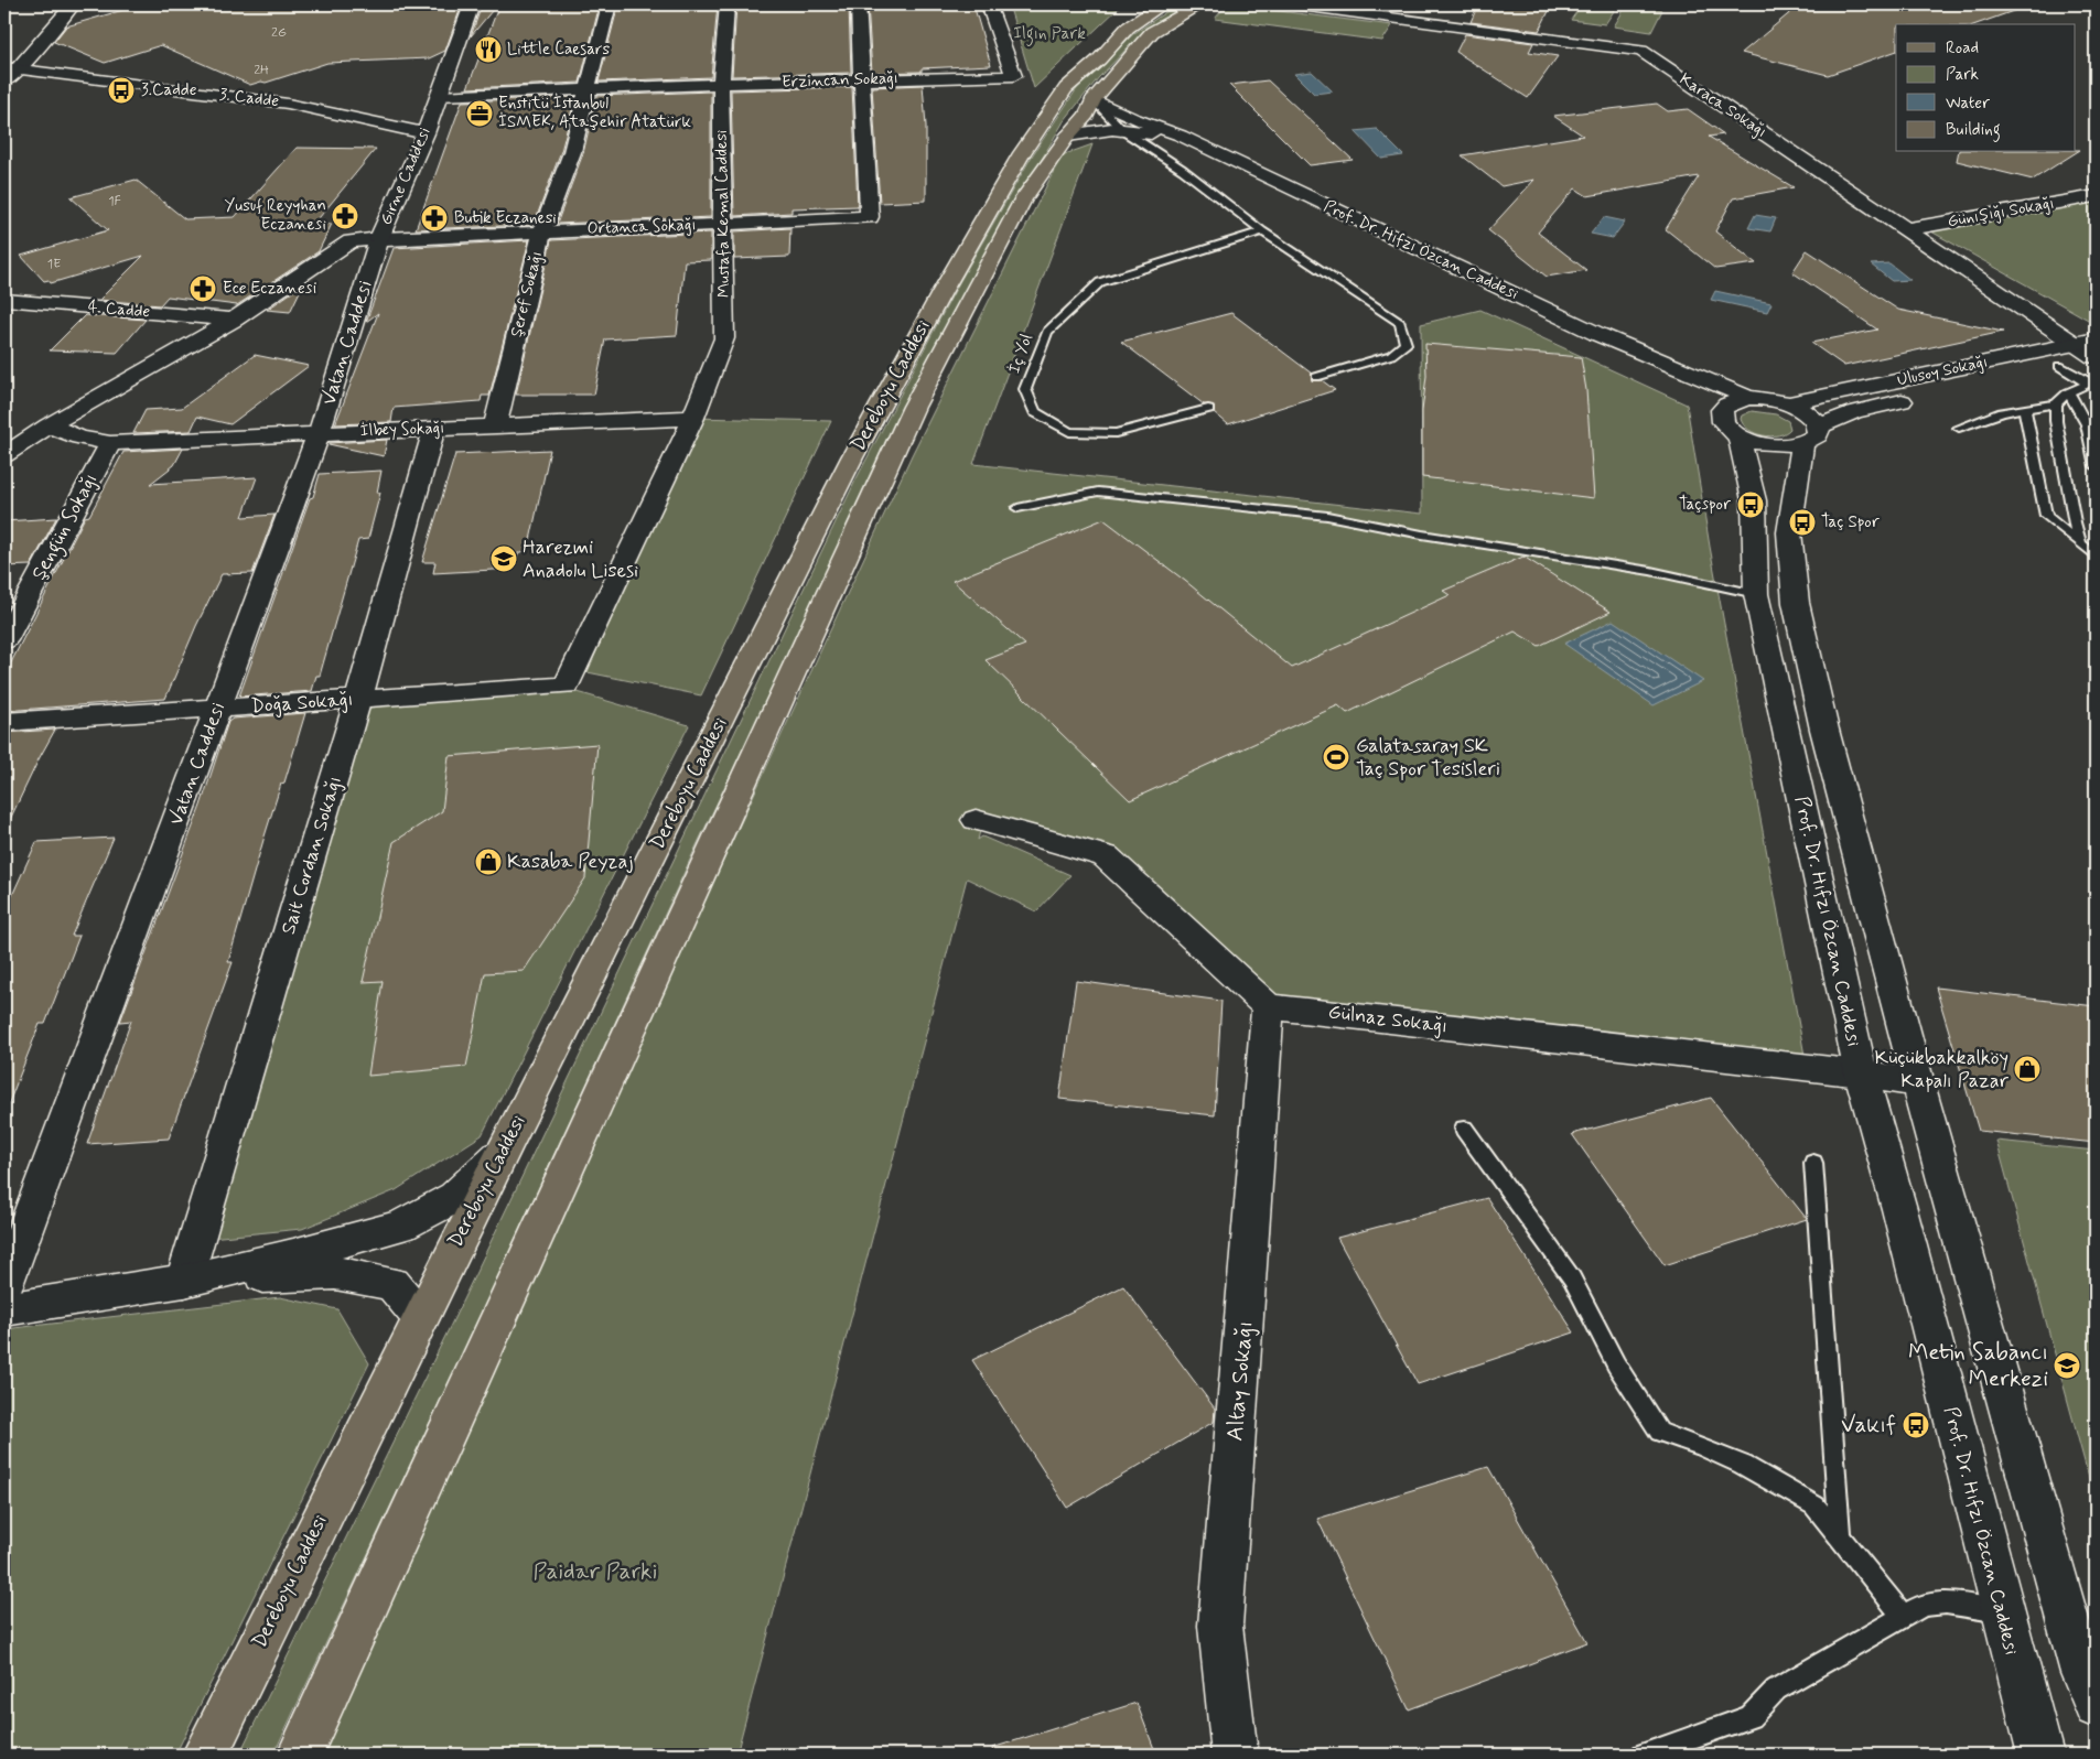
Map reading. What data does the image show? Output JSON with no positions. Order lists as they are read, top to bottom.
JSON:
{
  "streets": {
    "main road": ["Dereboyu Caddesi"],
    "street": [
      "Erzincan Sokağı",
      "3. Cadde",
      "Karaca Sokağı",
      "Girne Caddesi",
      "Günışığı Sokağı",
      "Mustafa Kemal Caddesi",
      "Ortanca Sokağı",
      "Prof. Dr. Hıfzı Özcan Caddesi",
      "Şeref Sokağı",
      "4. Cadde",
      "Vatan Caddesi",
      "Ulusoy Sokağı",
      "İlbey Sokağı",
      "Şengün Sokağı",
      "Doğa Sokağı",
      "Sait Cordan Sokağı",
      "Gülnaz Sokağı",
      "Altay Sokağı"
    ],
    "lane": ["İç Yol"]
  },
  "crossings": [
    ["Erzincan Sokağı", "Girne Caddesi"],
    ["Erzincan Sokağı", "Mustafa Kemal Caddesi"],
    ["Erzincan Sokağı", "Ortanca Sokağı"],
    ["Erzincan Sokağı", "Şeref Sokağı"],
    ["3. Cadde", "Girne Caddesi"],
    ["Karaca Sokağı", "Günışığı Sokağı"],
    ["Karaca Sokağı", "Ulusoy Sokağı"],
    ["Girne Caddesi", "Ortanca Sokağı"],
    ["Girne Caddesi", "4. Cadde"],
    ["Girne Caddesi", "Vatan Caddesi"],
    ["Girne Caddesi", "İlbey Sokağı"],
    ["Mustafa Kemal Caddesi", "Ortanca Sokağı"],
    ["Mustafa Kemal Caddesi", "İlbey Sokağı"],
    ["Mustafa Kemal Caddesi", "Doğa Sokağı"],
    ["Ortanca Sokağı", "Şeref Sokağı"],
    ["Ortanca Sokağı", "Vatan Caddesi"],
    ["Prof. Dr. Hıfzı Özcan Caddesi", "Ulusoy Sokağı"],
    ["Prof. Dr. Hıfzı Özcan Caddesi", "Dereboyu Caddesi"],
    ["Prof. Dr. Hıfzı Özcan Caddesi", "Gülnaz Sokağı"],
    ["Şeref Sokağı", "İlbey Sokağı"],
    ["Vatan Caddesi", "İlbey Sokağı"],
    ["Vatan Caddesi", "Doğa Sokağı"],
    ["İlbey Sokağı", "Şengün Sokağı"],
    ["İlbey Sokağı", "Sait Cordan Sokağı"],
    ["Doğa Sokağı", "Sait Cordan Sokağı"],
    ["Gülnaz Sokağı", "Altay Sokağı"]
  ],
  "parks": ["Ilgın Park", "Paidar Parki"],
  "places": {
    "restaurant": ["Little Caesars"],
    "bus stop": [
      "3.Cadde",
      "Taçspor",
      "Taç Spor",
      "Vakıf"
    ],
    "office": ["Enstitü İstanbul İSMEK, Ataşehir Atatürk"],
    "pharmacy": ["Yusuf Reyyhan Eczanesi", "Butik Eczanesi", "Ece Eczanesi"],
    "school or university": ["Harezmi Anadolu Lisesi", "Metin Sabancı Merkezi"],
    "sports": ["Galatasaray SK Taç Spor Tesisleri"],
    "shop": ["Kasaba Peyzaj", "Küçükbakkalköy Kapalı Pazar"]
  },
  "house_numbers": [
    "2G",
    "2H",
    "1F",
    "1E"
  ],
  "legend": [
    "Road",
    "Park",
    "Water",
    "Building"
  ]
}
